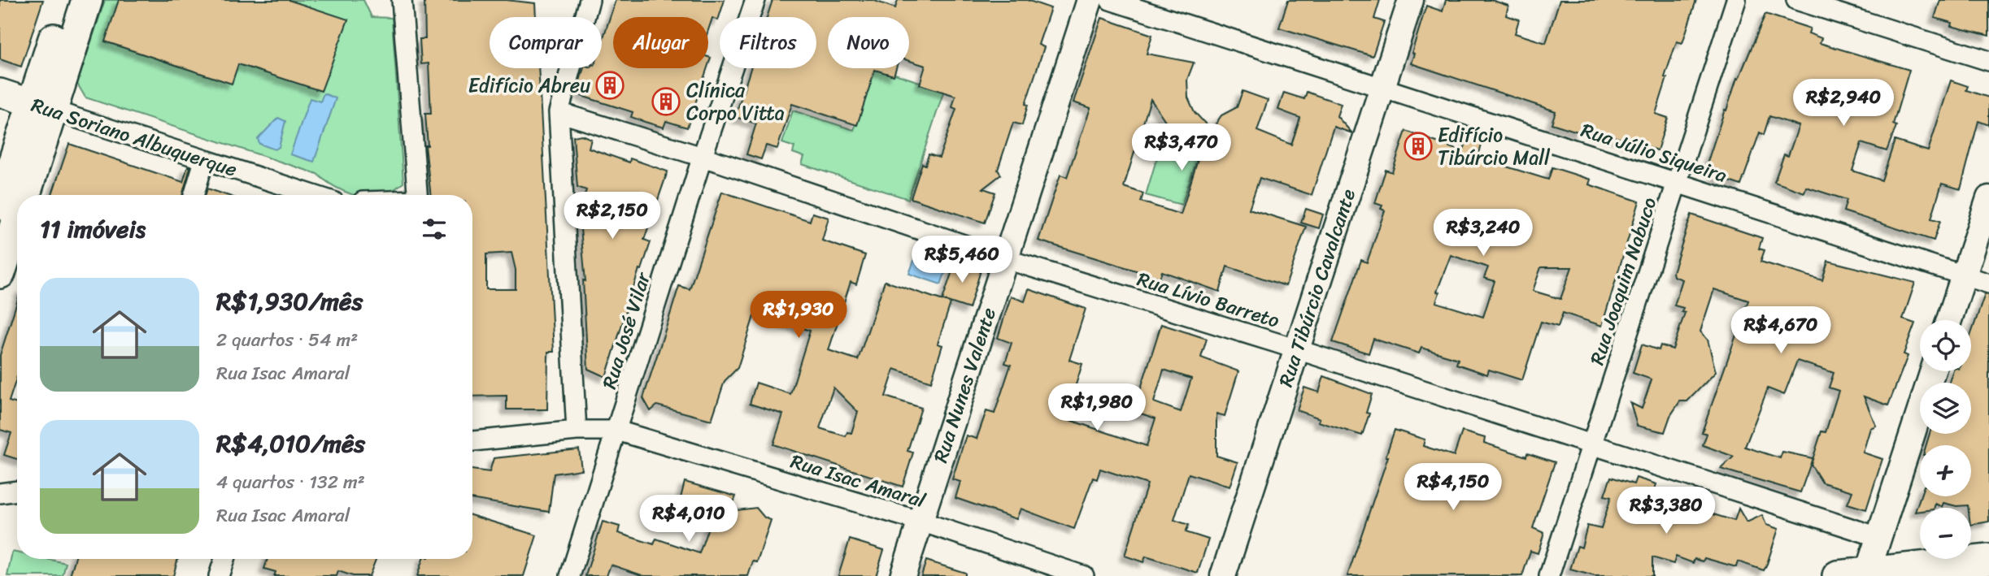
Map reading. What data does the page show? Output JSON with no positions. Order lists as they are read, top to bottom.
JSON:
{
  "streets": {
    "main road": ["Rua Soriano Albuquerque"],
    "street": [
      "Rua Júlio Siqueira",
      "Rua Joaquim Nabuco",
      "Rua Tibúrcio Cavalcante",
      "Rua Lívio Barreto",
      "Rua José Vilar",
      "Rua Nunes Valente",
      "Rua Isac Amaral"
    ]
  },
  "crossings": [
    ["Rua Júlio Siqueira", "Rua Joaquim Nabuco"],
    ["Rua Júlio Siqueira", "Rua Tibúrcio Cavalcante"],
    ["Rua Joaquim Nabuco", "Rua Lívio Barreto"],
    ["Rua Tibúrcio Cavalcante", "Rua Lívio Barreto"],
    ["Rua Lívio Barreto", "Rua José Vilar"],
    ["Rua Lívio Barreto", "Rua Nunes Valente"],
    ["Rua José Vilar", "Rua Isac Amaral"],
    ["Rua Nunes Valente", "Rua Isac Amaral"]
  ],
  "places": {
    "building": ["Edifício Abreu", "Clínica Corpo Vitta", "Edifício Tibúrcio Mall"]
  },
  "page": {
    "chip": [
      "Comprar",
      "Alugar",
      "Filtros",
      "Novo"
    ],
    "price": [
      "R$2,940",
      "R$3,470",
      "R$2,150",
      "R$3,240",
      "R$5,460",
      "R$1,930",
      "R$4,670",
      "R$1,980",
      "R$4,150",
      "R$3,380",
      "R$4,010"
    ],
    "heading": "11 imóveis",
    "list": [
      {
        "name": "R$1,930/mês",
        "note": "2 quartos · 54 m² · Rua Isac Amaral"
      },
      {
        "name": "R$4,010/mês",
        "note": "4 quartos · 132 m² · Rua Isac Amaral"
      }
    ],
    "map_buttons": ["+", "−"]
  }
}
